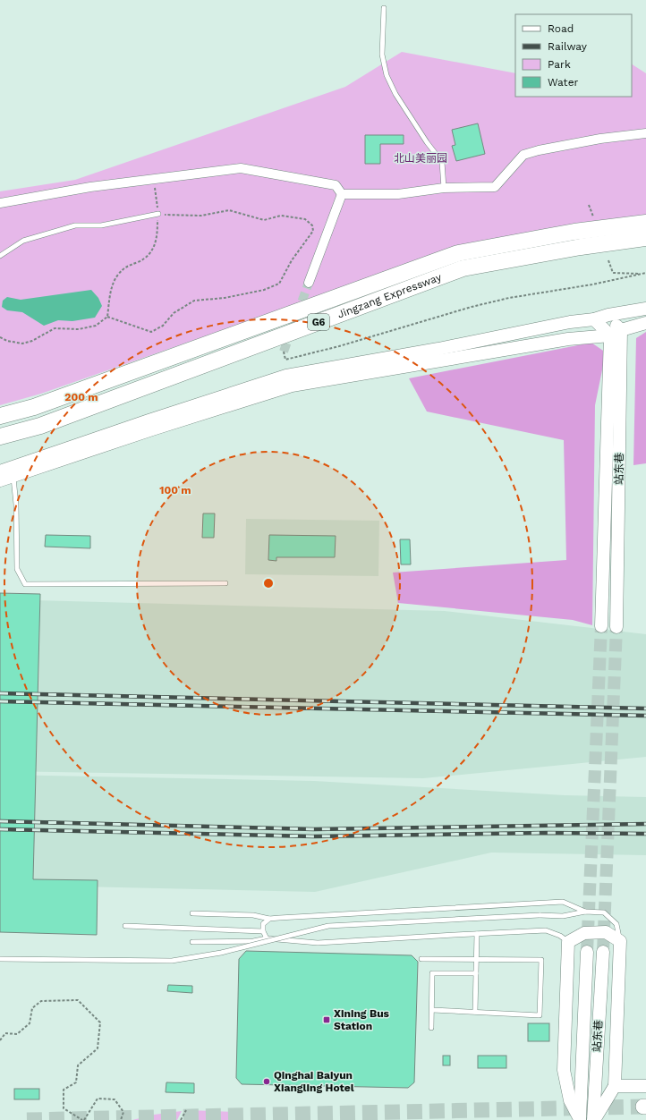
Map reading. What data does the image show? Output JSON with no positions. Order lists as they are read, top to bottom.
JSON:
{
  "streets": {
    "highway": ["Jingzang Expressway", "G6"],
    "main road": ["站东巷"]
  },
  "parks": ["北山美丽园"],
  "places": {
    "transit": ["Xining Bus Station"],
    "other": ["Qinghai Baiyun Xiangling Hotel"]
  },
  "legend": [
    "Road",
    "Railway",
    "Park",
    "Water"
  ],
  "rings": ["200 m", "100 m"]
}
